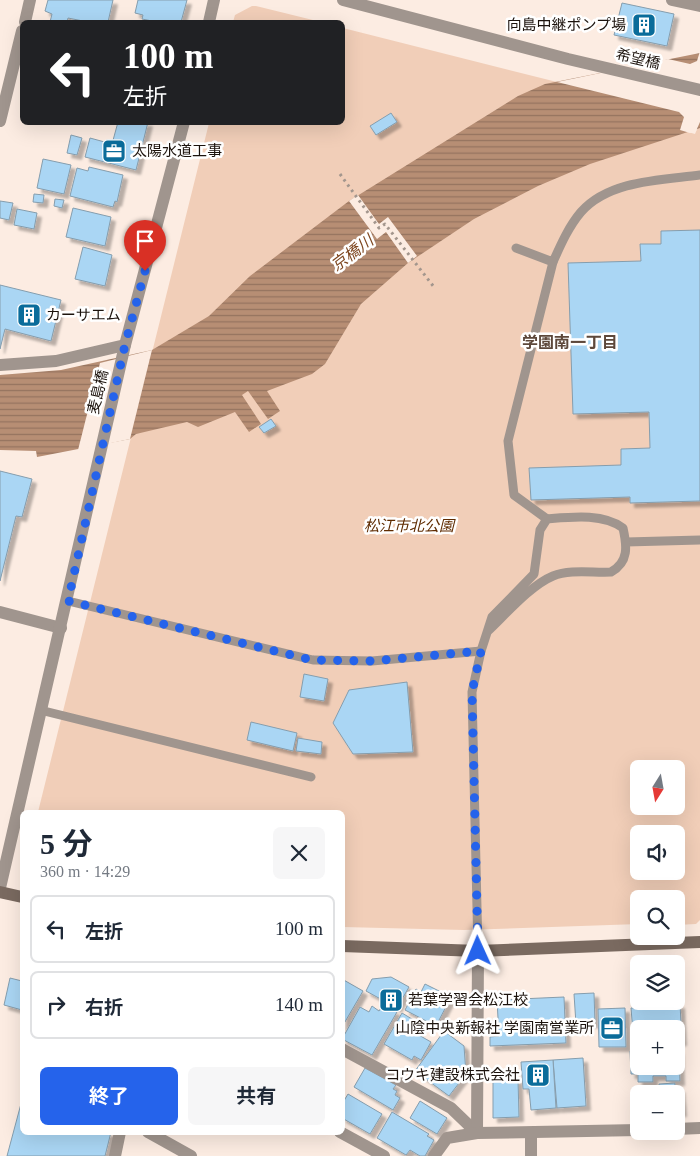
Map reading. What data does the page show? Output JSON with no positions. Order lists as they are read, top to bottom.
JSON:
{
  "streets": {
    "street": ["希望橋", "麦島橋"]
  },
  "districts": ["学園南一丁目"],
  "water": ["京橋川"],
  "parks": ["松江市北公園"],
  "places": {
    "building": [
      "向島中継ポンプ場",
      "カーサエム",
      "若葉学習会松江校",
      "コウキ建設株式会社"
    ],
    "office": ["太陽水道工事", "山陰中央新報社 学園南営業所"]
  },
  "north": "bottom",
  "page": {
    "turn": ["100 m", "左折"],
    "map_buttons": ["+", "−"],
    "heading": ["5 分", "360 m · 14:29"],
    "list": [
      {
        "name": "左折",
        "value": "100 m"
      },
      {
        "name": "右折",
        "value": "140 m"
      }
    ],
    "buttons": ["終了", "共有"]
  }
}
